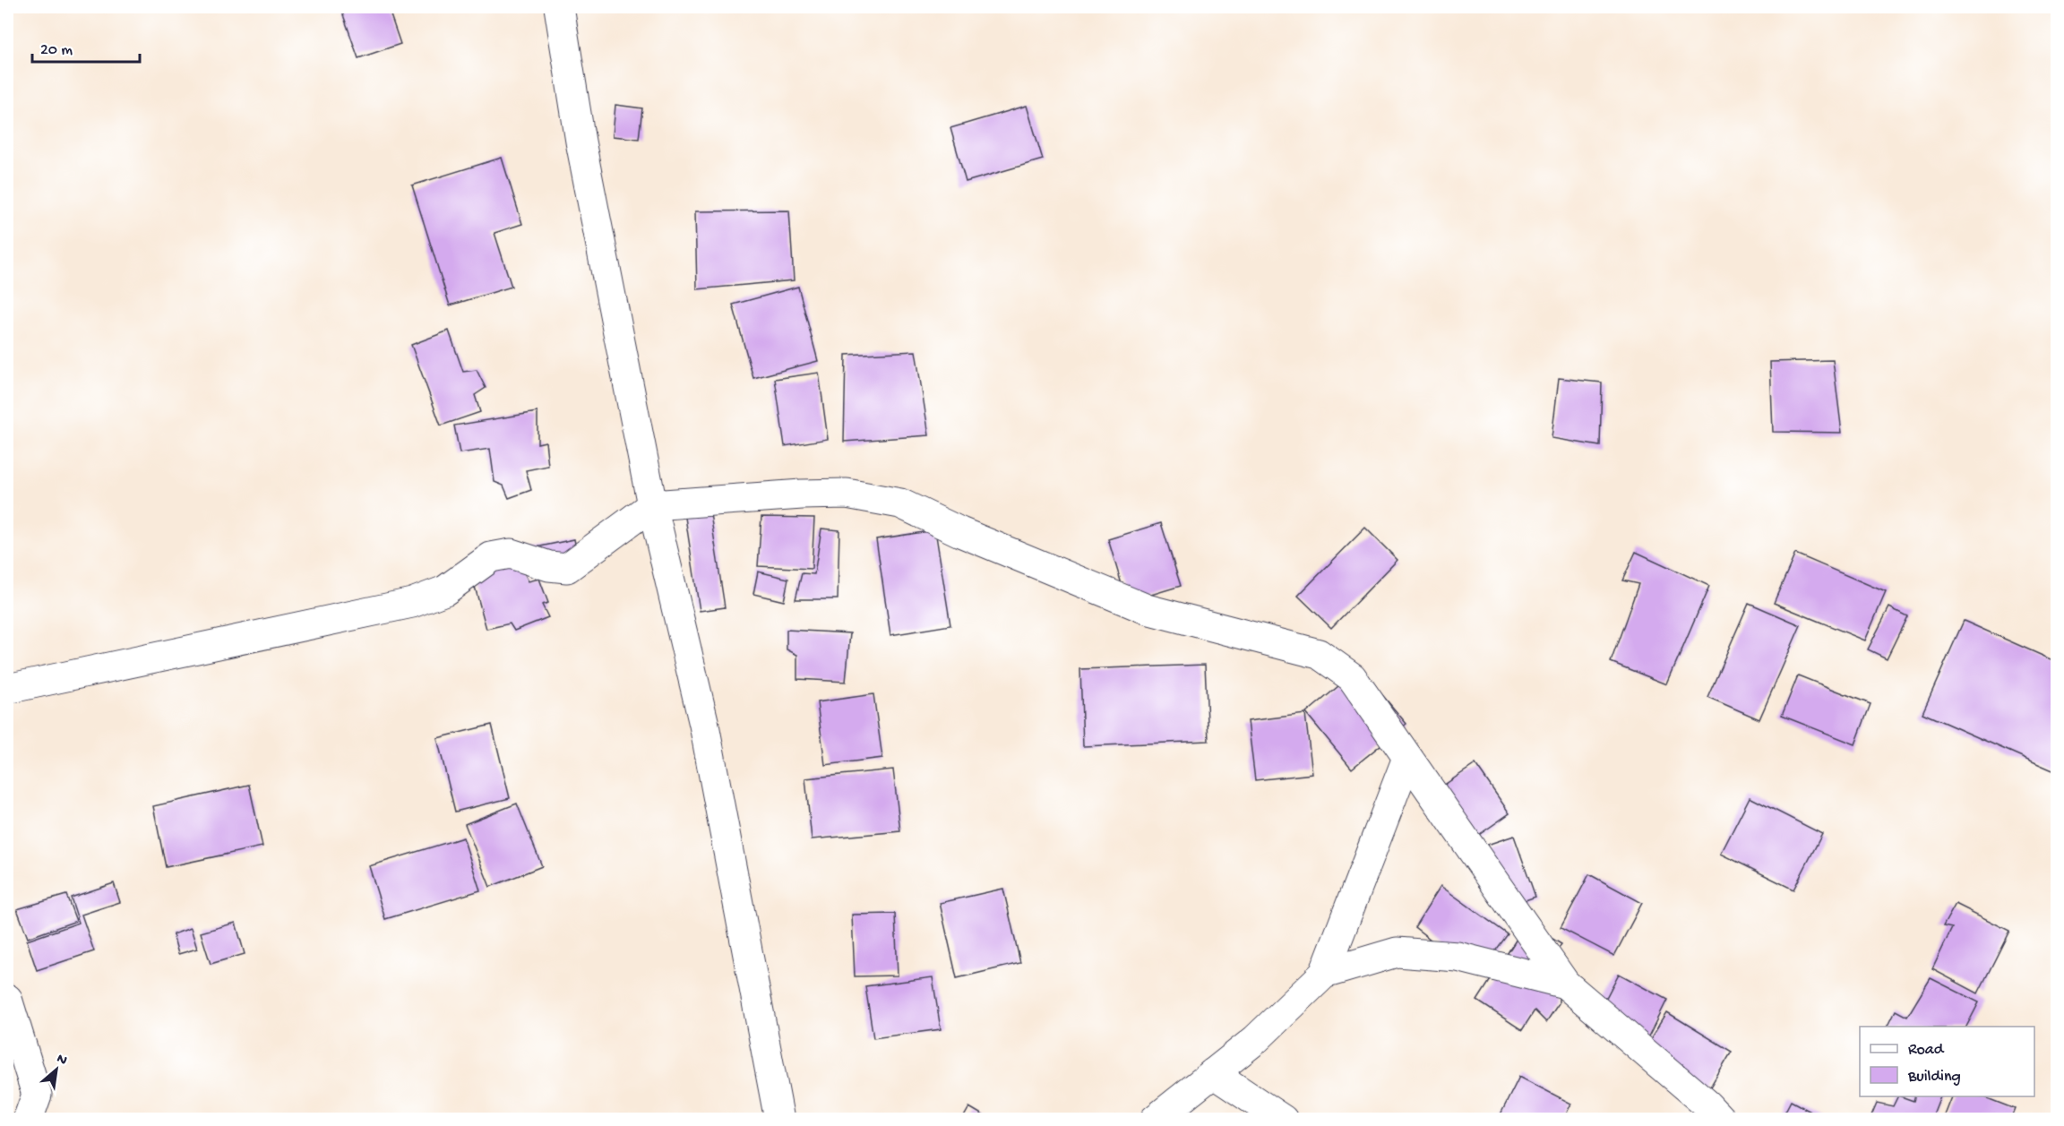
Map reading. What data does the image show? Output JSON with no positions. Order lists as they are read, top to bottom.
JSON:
{
  "legend": ["Road", "Building"],
  "scale_bar": "20 m",
  "north": "top right"
}
